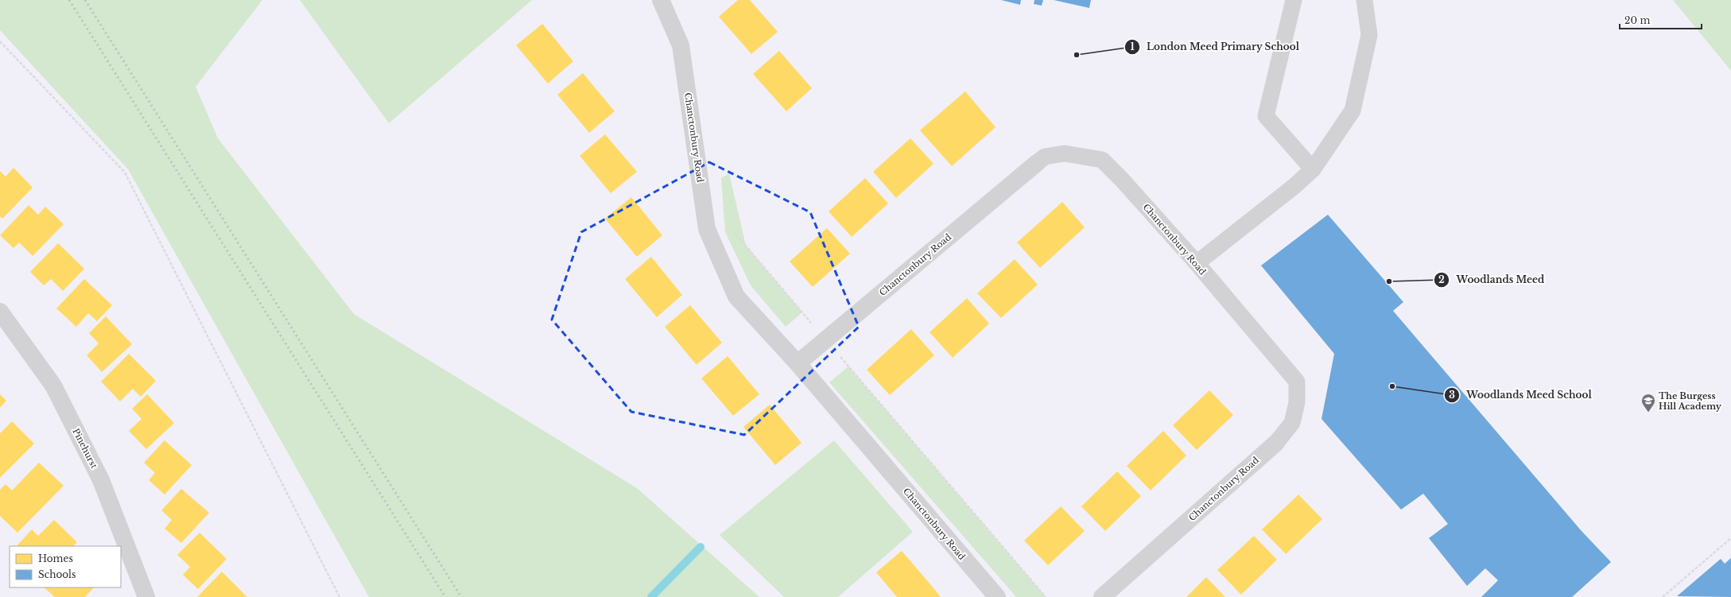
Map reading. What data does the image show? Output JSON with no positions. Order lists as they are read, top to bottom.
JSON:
{
  "streets": {
    "street": ["Chanctonbury Road", "Pinehurst"]
  },
  "places": {
    "other": ["London Meed Primary School", "Woodlands Meed", "Woodlands Meed School"],
    "school or university": ["The Burgess Hill Academy"]
  },
  "legend": ["Homes", "Schools"],
  "scale_bar": "20 m"
}
